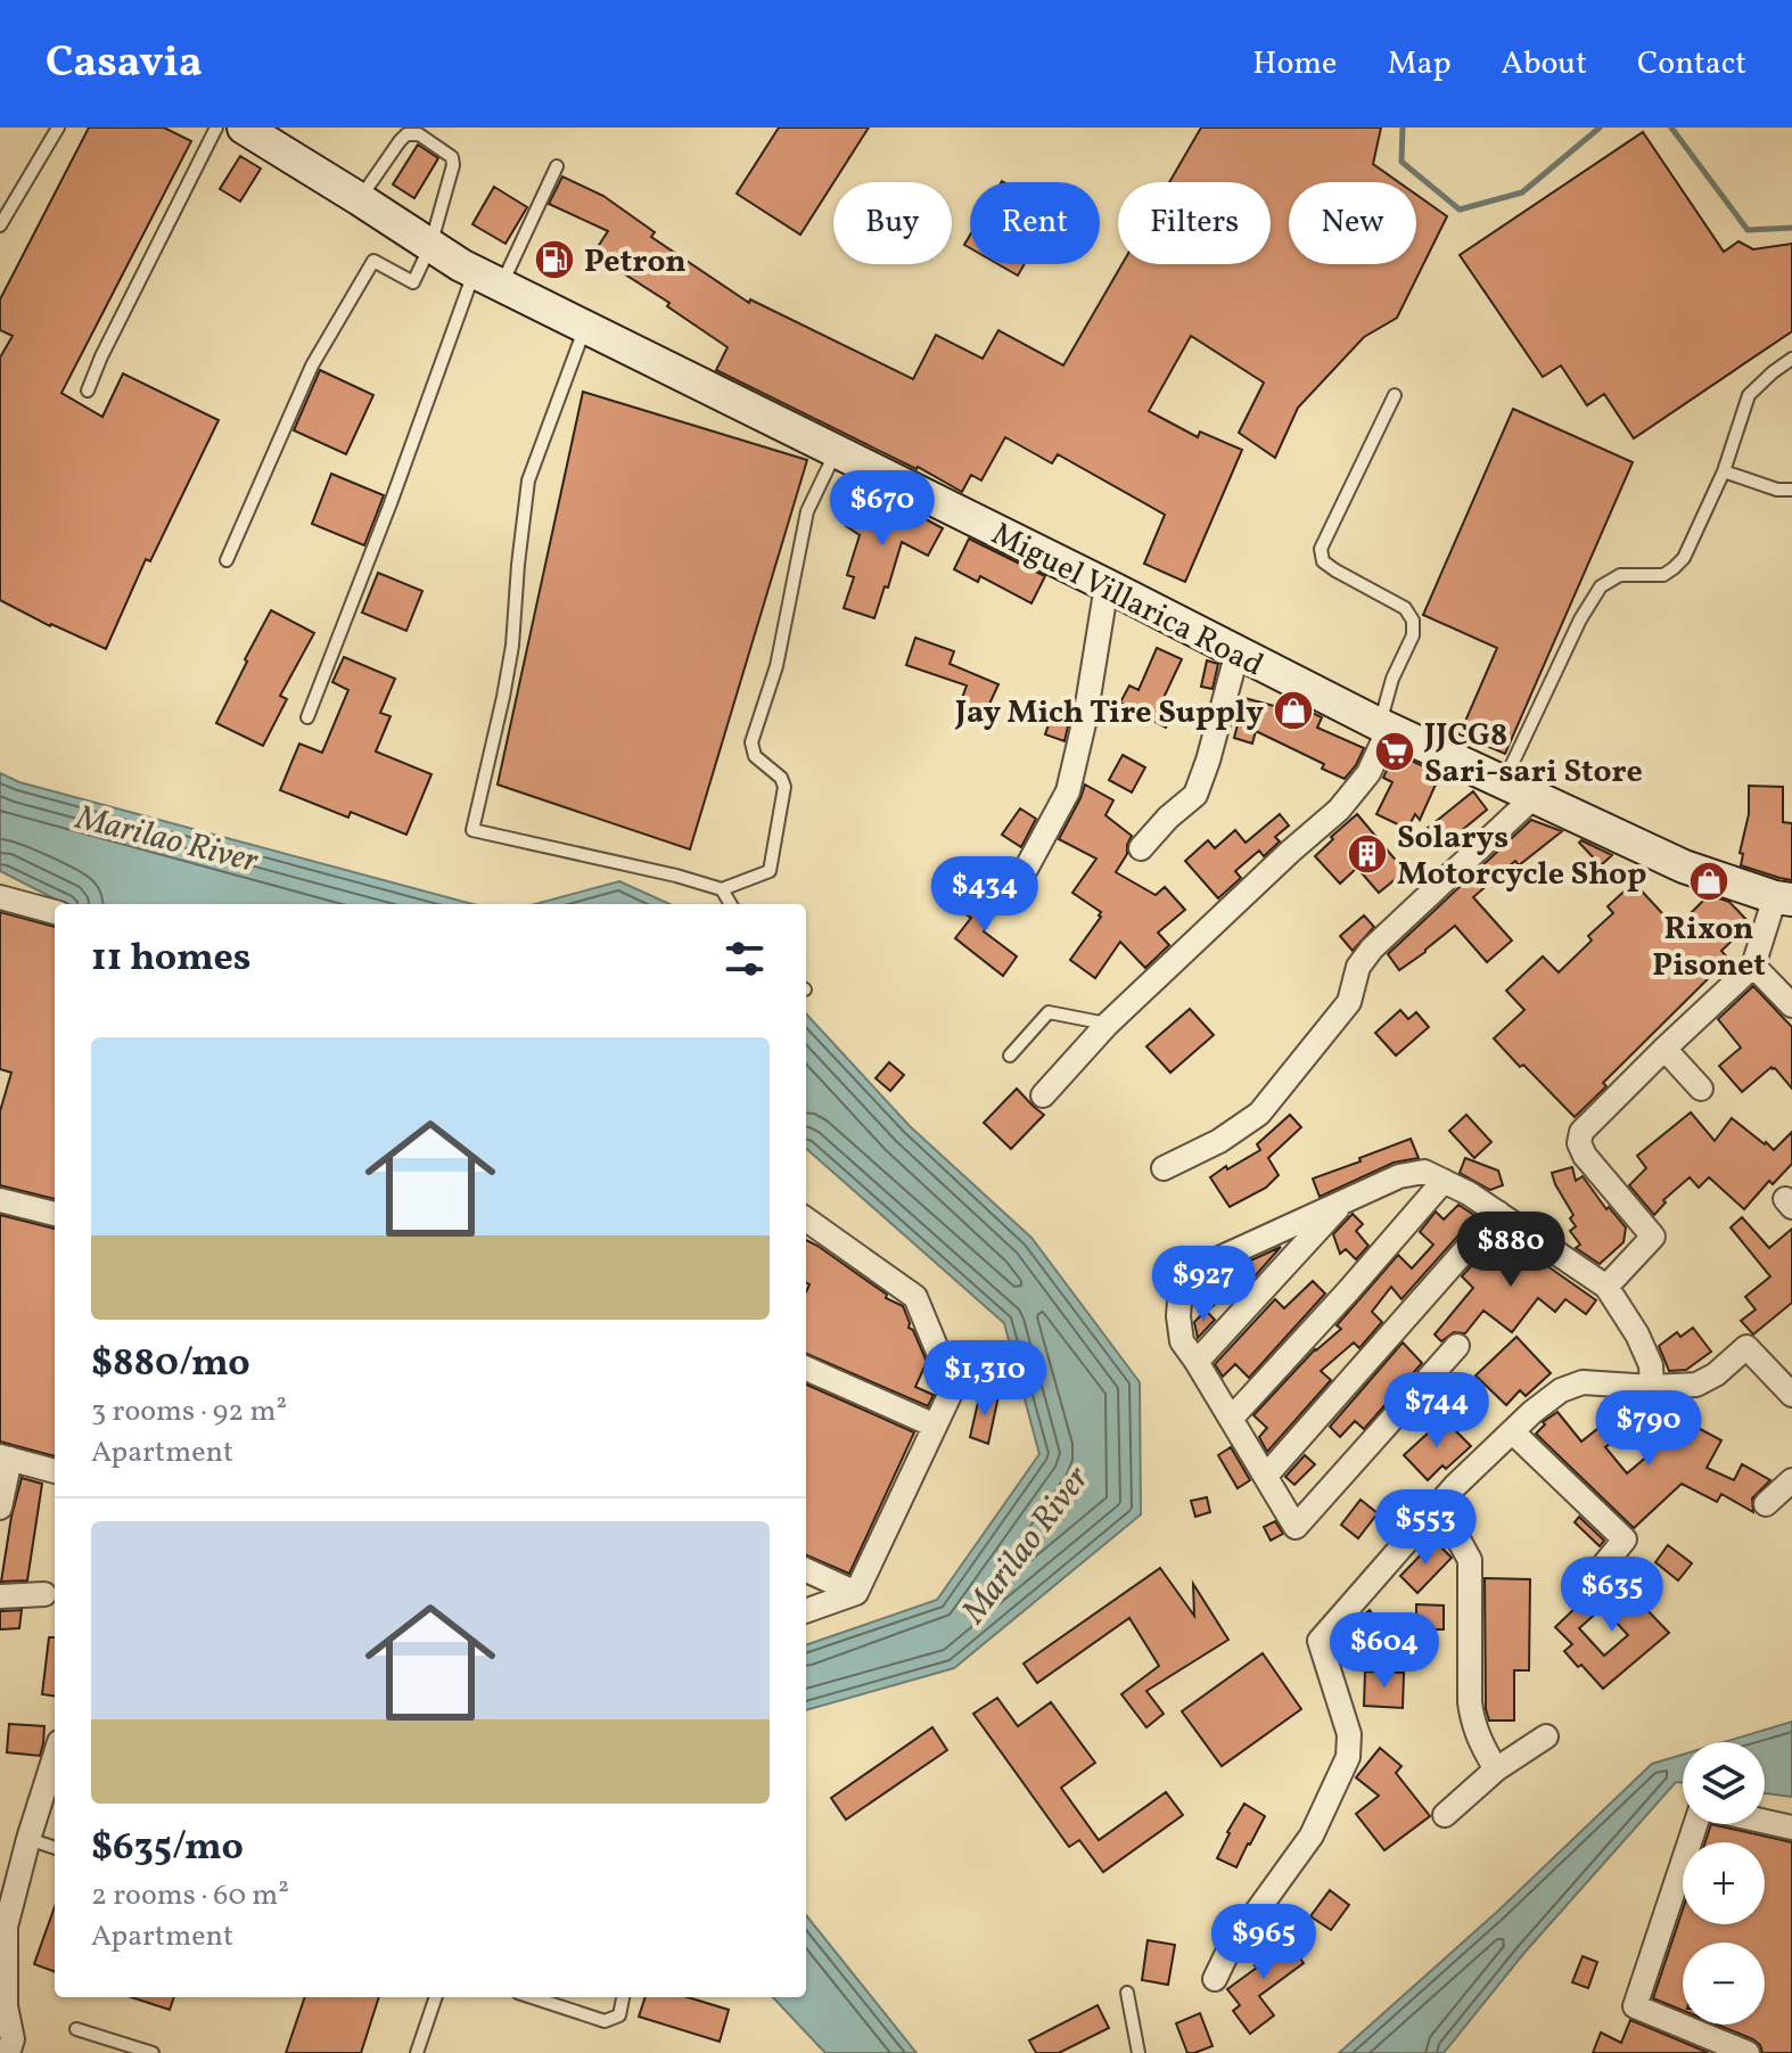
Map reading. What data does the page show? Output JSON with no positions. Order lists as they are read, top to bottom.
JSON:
{
  "streets": {
    "main road": ["Miguel Villarica Road"]
  },
  "water": ["Marilao River"],
  "places": {
    "fuel station": ["Petron"],
    "shop": ["Jay Mich Tire Supply", "Rixon Pisonet"],
    "supermarket": ["JJCG8 Sari-sari Store"],
    "building": ["Solarys Motorcycle Shop"]
  },
  "page": {
    "header": "Casavia",
    "nav": [
      "Home",
      "Map",
      "About",
      "Contact"
    ],
    "chip": [
      "Buy",
      "Rent",
      "Filters",
      "New"
    ],
    "price": [
      "$670",
      "$434",
      "$880",
      "$927",
      "$1,310",
      "$744",
      "$790",
      "$553",
      "$635",
      "$604",
      "$965"
    ],
    "heading": "11 homes",
    "list": [
      {
        "name": "$880/mo",
        "note": "3 rooms · 92 m² · Apartment"
      },
      {
        "name": "$635/mo",
        "note": "2 rooms · 60 m² · Apartment"
      }
    ],
    "map_buttons": ["+", "−"]
  }
}
